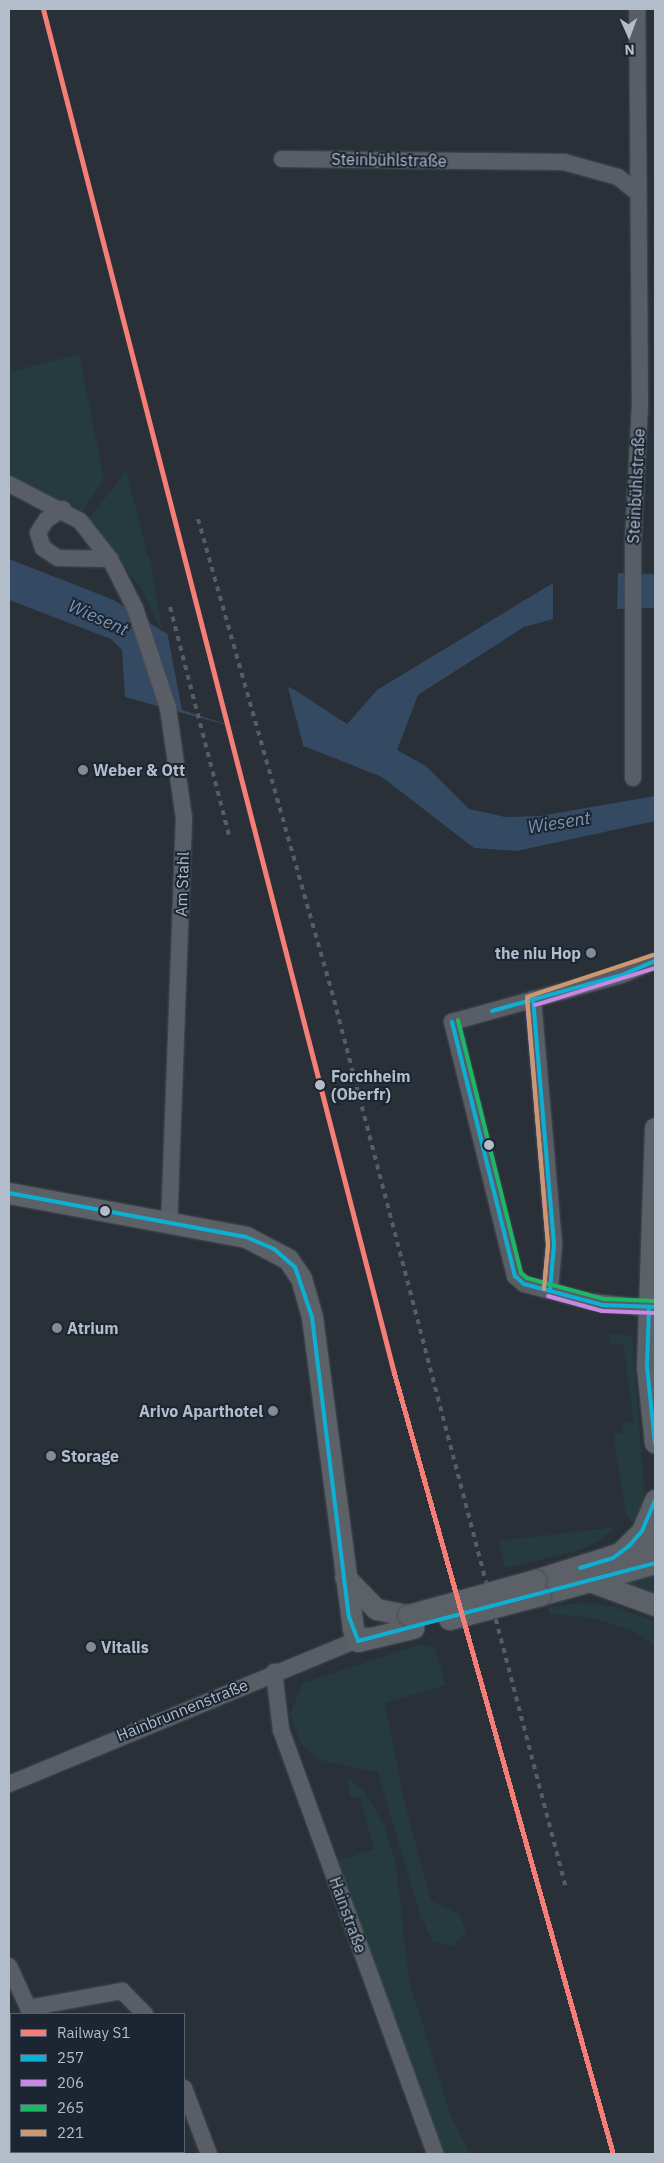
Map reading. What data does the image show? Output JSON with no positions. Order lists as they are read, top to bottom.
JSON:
{
  "streets": {
    "street": [
      "Steinbühlstraße",
      "Am Stahl",
      "Hainbrunnenstraße",
      "Hainstraße"
    ]
  },
  "crossings": [
    ["Hainbrunnenstraße", "Hainstraße"]
  ],
  "water": ["Wiesent"],
  "places": [
    "Weber & Ott",
    "the niu Hop",
    "Forchheim (Oberfr)",
    "Atrium",
    "Arivo Aparthotel",
    "Storage",
    "Vitalis"
  ],
  "lines": [
    "rail line S1",
    "transit line 221",
    "transit line 257",
    "transit line 206",
    "transit line 265"
  ],
  "legend": [
    "Railway S1",
    "257",
    "206",
    "265",
    "221"
  ],
  "north": "bottom"
}
